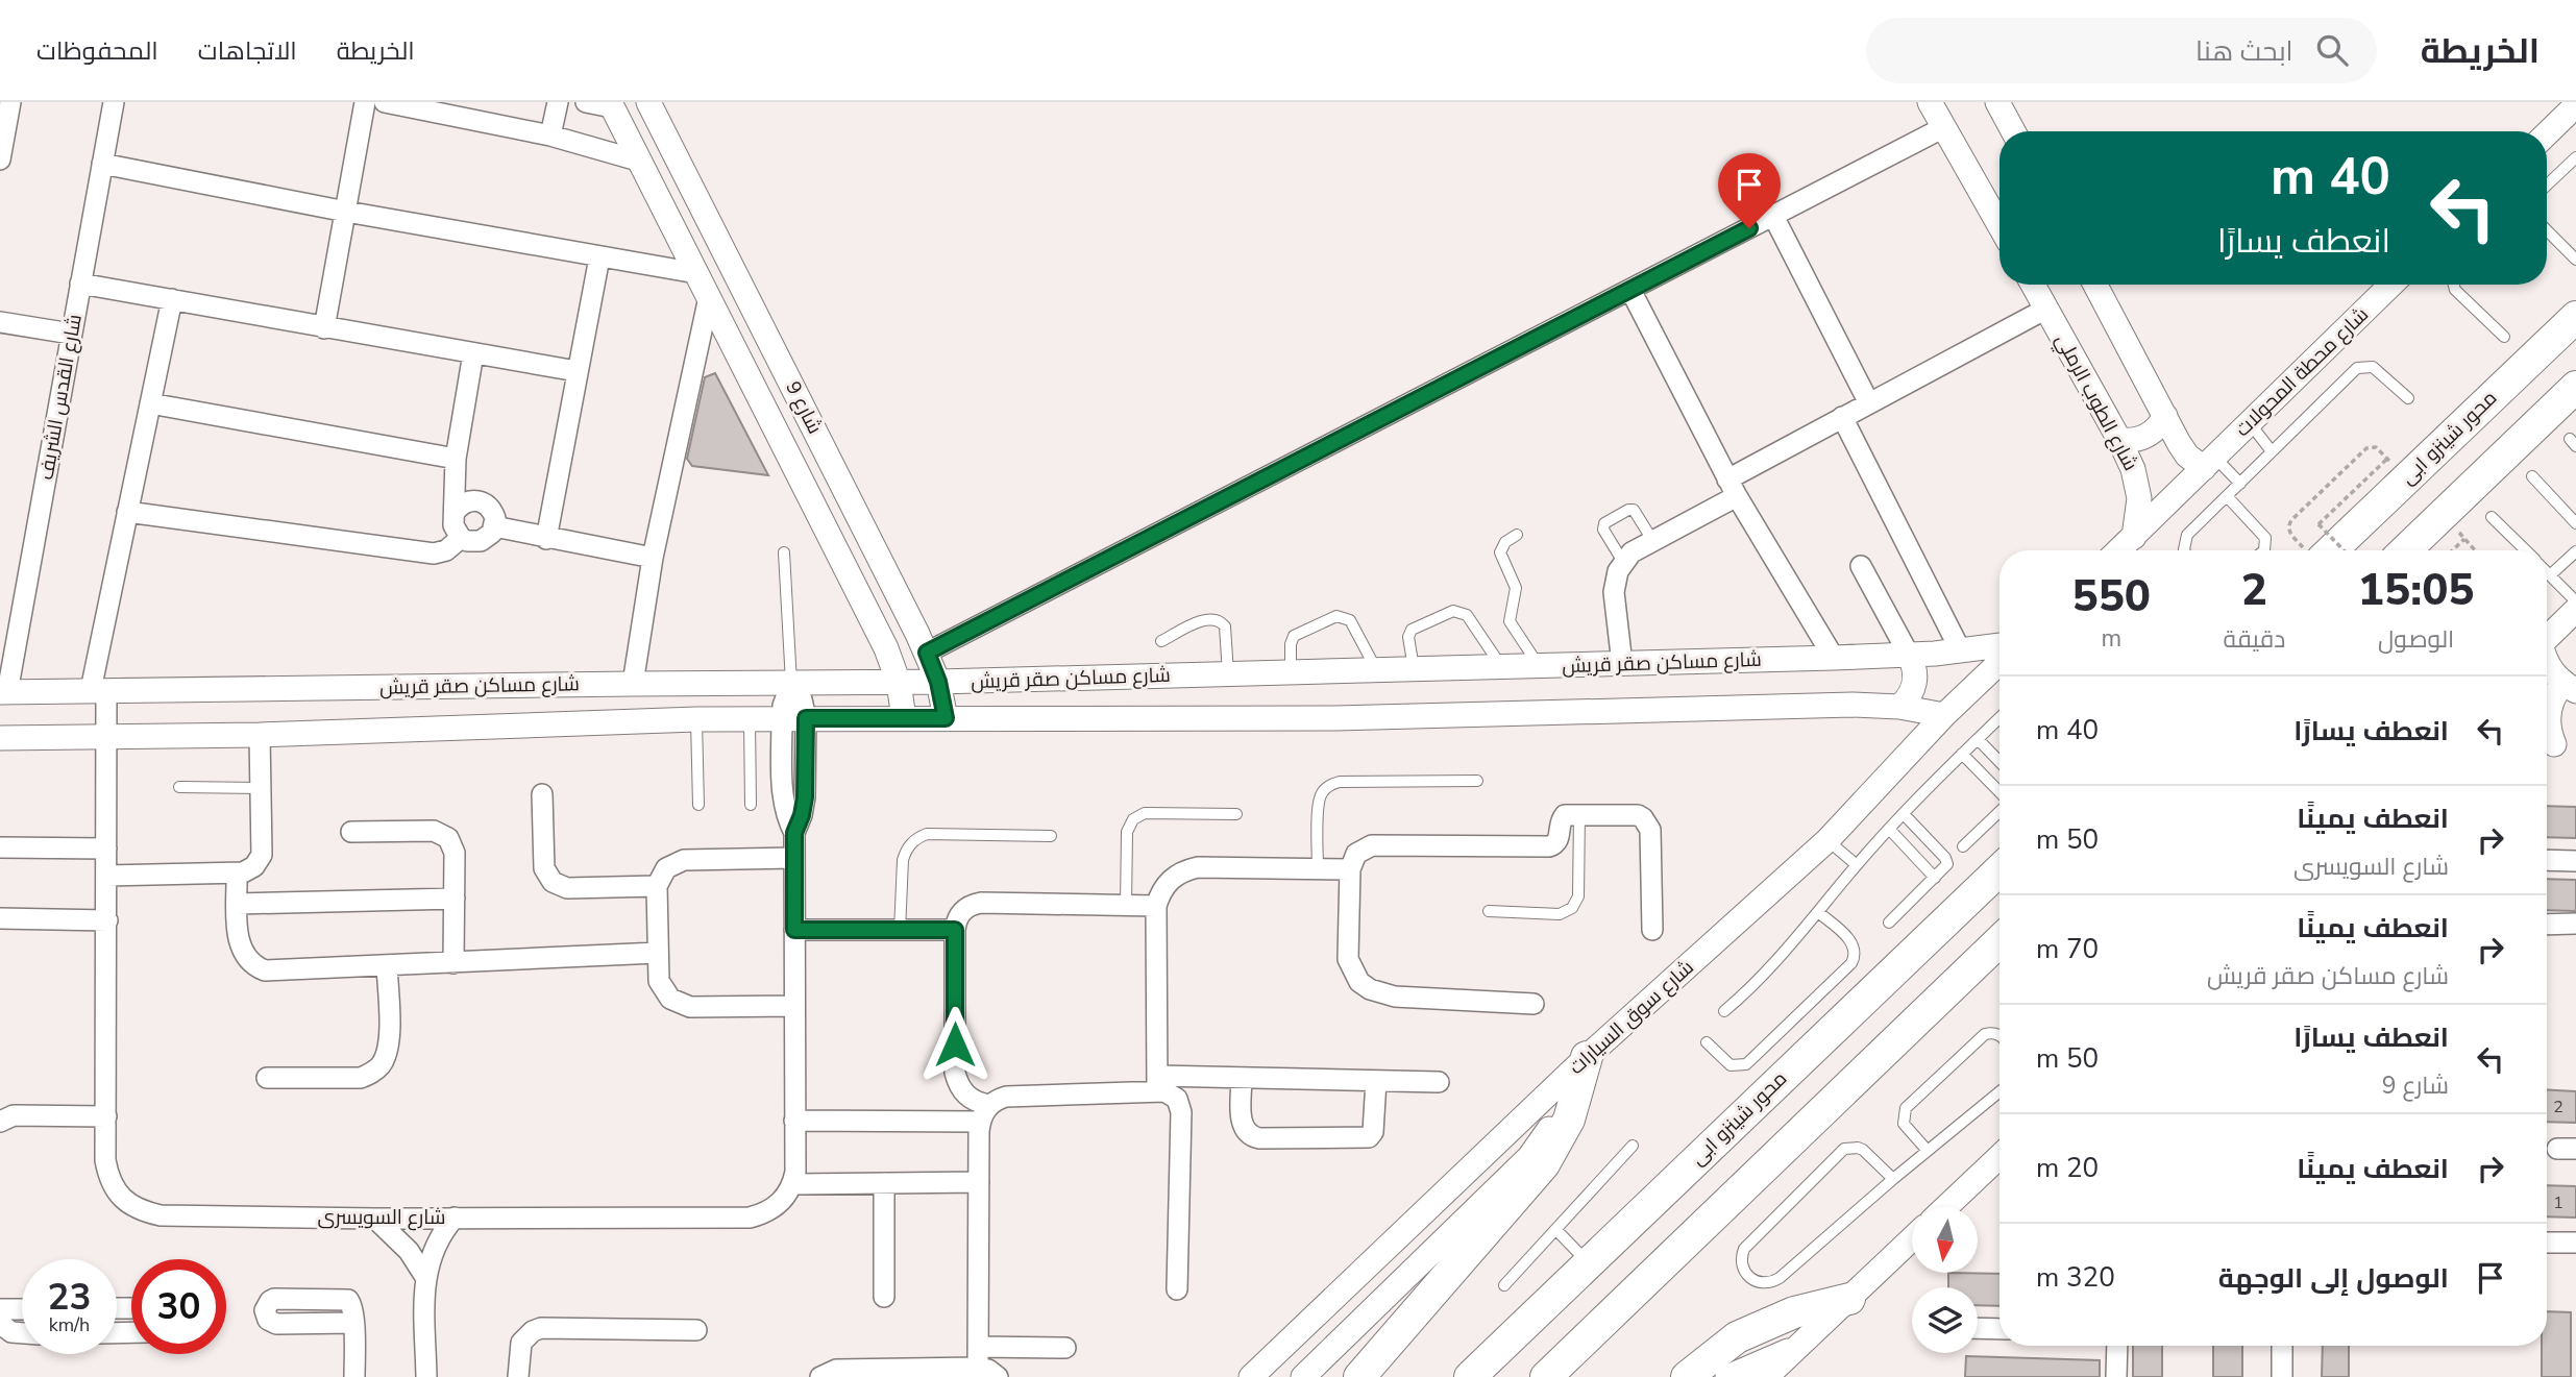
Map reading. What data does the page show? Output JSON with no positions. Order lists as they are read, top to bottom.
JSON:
{
  "streets": {
    "main road": ["محور شينزو ابى"],
    "street": [
      "شارع محطة المحولات",
      "شارع القدس الشريف",
      "شارع الطوب الرملي",
      "شارع 9",
      "شارع مساكن صقر قريش",
      "شارع سوق السيارات",
      "شارع السويسرى"
    ]
  },
  "crossings": [
    ["شارع القدس الشريف", "شارع مساكن صقر قريش"],
    ["شارع 9", "شارع مساكن صقر قريش"],
    ["شارع مساكن صقر قريش", "شارع سوق السيارات"],
    ["شارع مساكن صقر قريش", "شارع السويسرى"]
  ],
  "house_numbers": ["2", "1"],
  "north": "bottom",
  "page": {
    "header": "الخريطة",
    "search": "ابحث هنا",
    "nav": ["الخريطة", "الاتجاهات", "المحفوظات"],
    "turn": ["40 m", "انعطف يسارًا"],
    "eta": [
      "15:05",
      "الوصول",
      "2",
      "دقيقة",
      "550",
      "m"
    ],
    "list": [
      {
        "name": "انعطف يسارًا",
        "value": "40 m"
      },
      {
        "name": "انعطف يمينًا",
        "note": "شارع السويسرى",
        "value": "50 m"
      },
      {
        "name": "انعطف يمينًا",
        "note": "شارع مساكن صقر قريش",
        "value": "70 m"
      },
      {
        "name": "انعطف يسارًا",
        "note": "شارع 9",
        "value": "50 m"
      },
      {
        "name": "انعطف يمينًا",
        "value": "20 m"
      },
      {
        "name": "الوصول إلى الوجهة",
        "value": "320 m"
      }
    ],
    "speed": "23 km/h",
    "limit": "30"
  }
}
